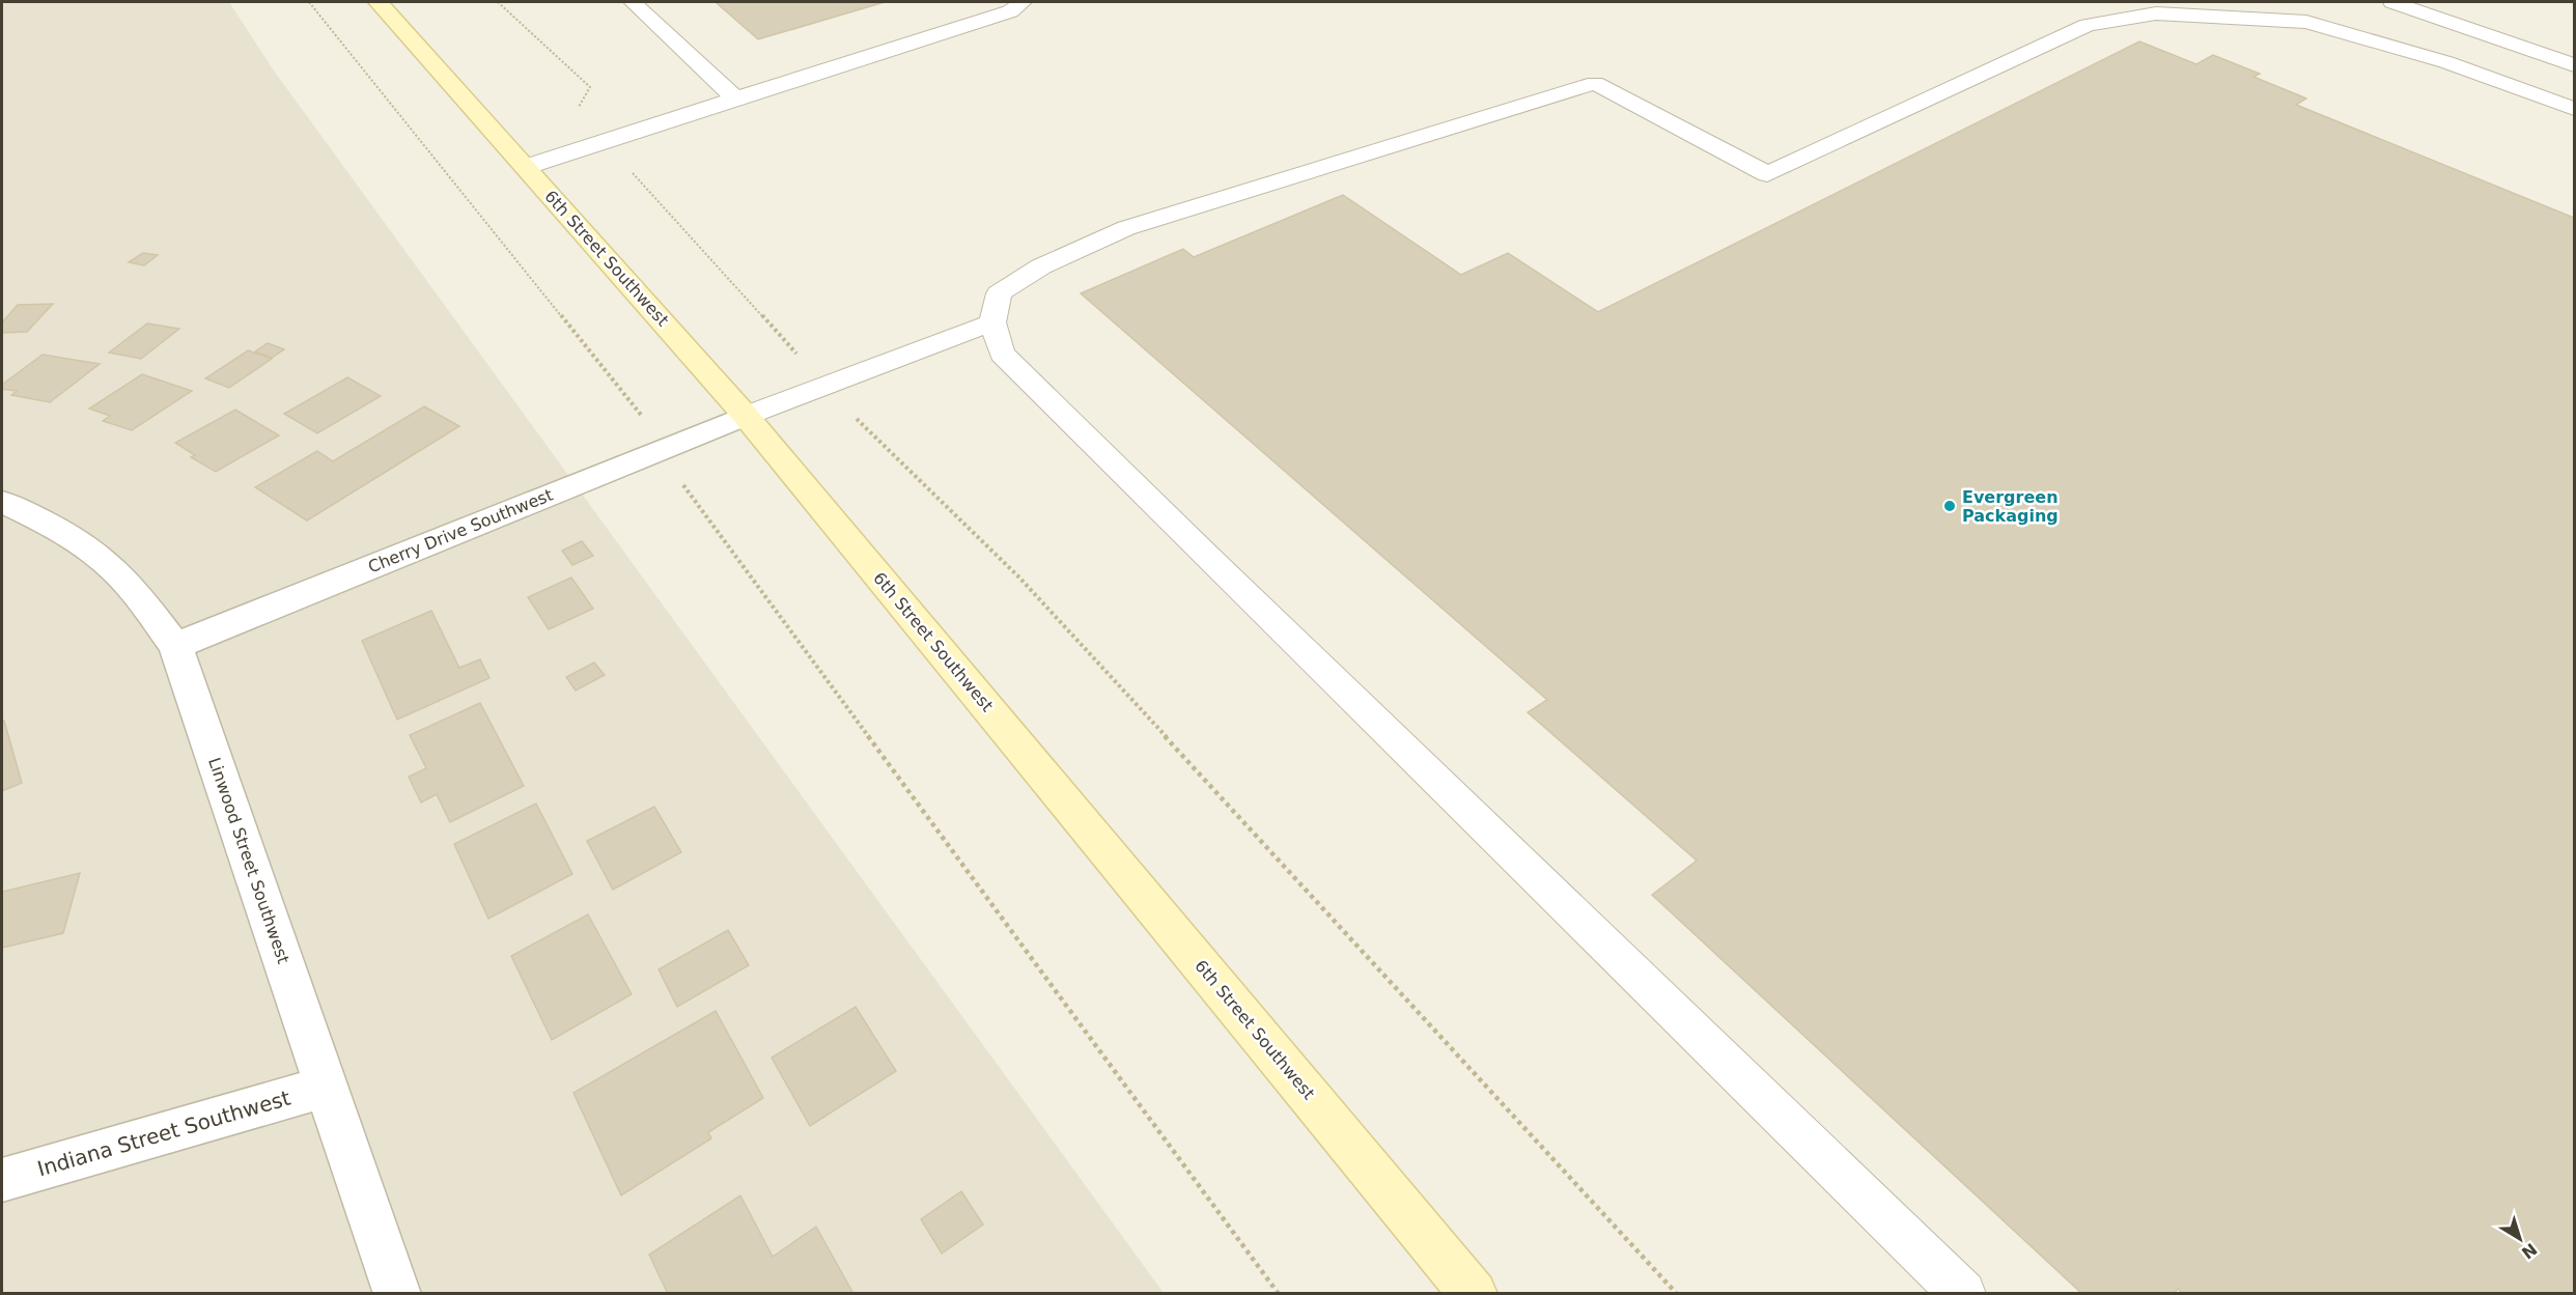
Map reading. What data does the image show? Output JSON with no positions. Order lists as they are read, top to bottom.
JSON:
{
  "streets": {
    "main road": ["6th Street Southwest"],
    "street": ["Cherry Drive Southwest", "Linwood Street Southwest", "Indiana Street Southwest"]
  },
  "crossings": [
    ["6th Street Southwest", "Cherry Drive Southwest"],
    ["Cherry Drive Southwest", "Linwood Street Southwest"],
    ["Linwood Street Southwest", "Indiana Street Southwest"]
  ],
  "places": ["Evergreen Packaging"],
  "north": "bottom right"
}
